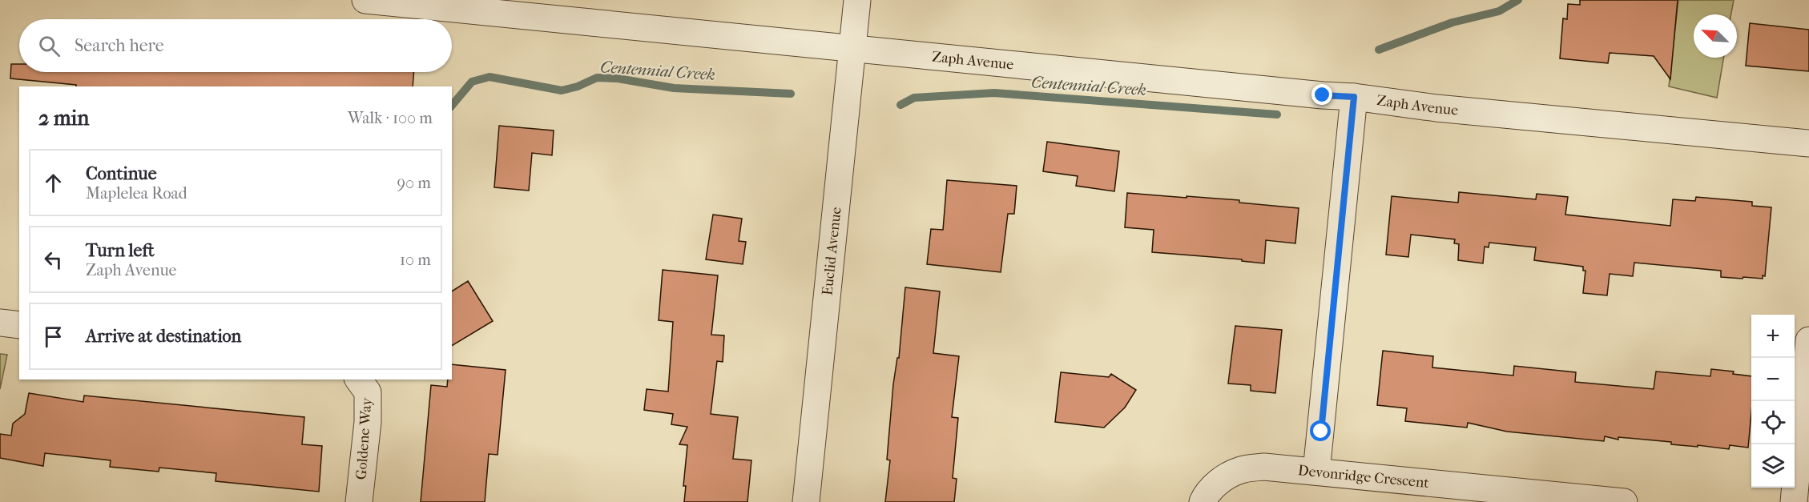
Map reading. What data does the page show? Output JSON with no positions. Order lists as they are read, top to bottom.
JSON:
{
  "streets": {
    "street": [
      "Zaph Avenue",
      "Euclid Avenue",
      "Goldene Way",
      "Devonridge Crescent"
    ]
  },
  "crossings": [
    ["Zaph Avenue", "Euclid Avenue"]
  ],
  "water": ["Centennial Creek"],
  "north": "top left",
  "page": {
    "search": "Search here",
    "heading": ["2 min", "Walk · 100 m"],
    "list": [
      ["Continue", "Maplelea Road", "90 m"],
      ["Turn left", "Zaph Avenue", "10 m"],
      "Arrive at destination"
    ],
    "map_buttons": ["+", "−"]
  }
}
